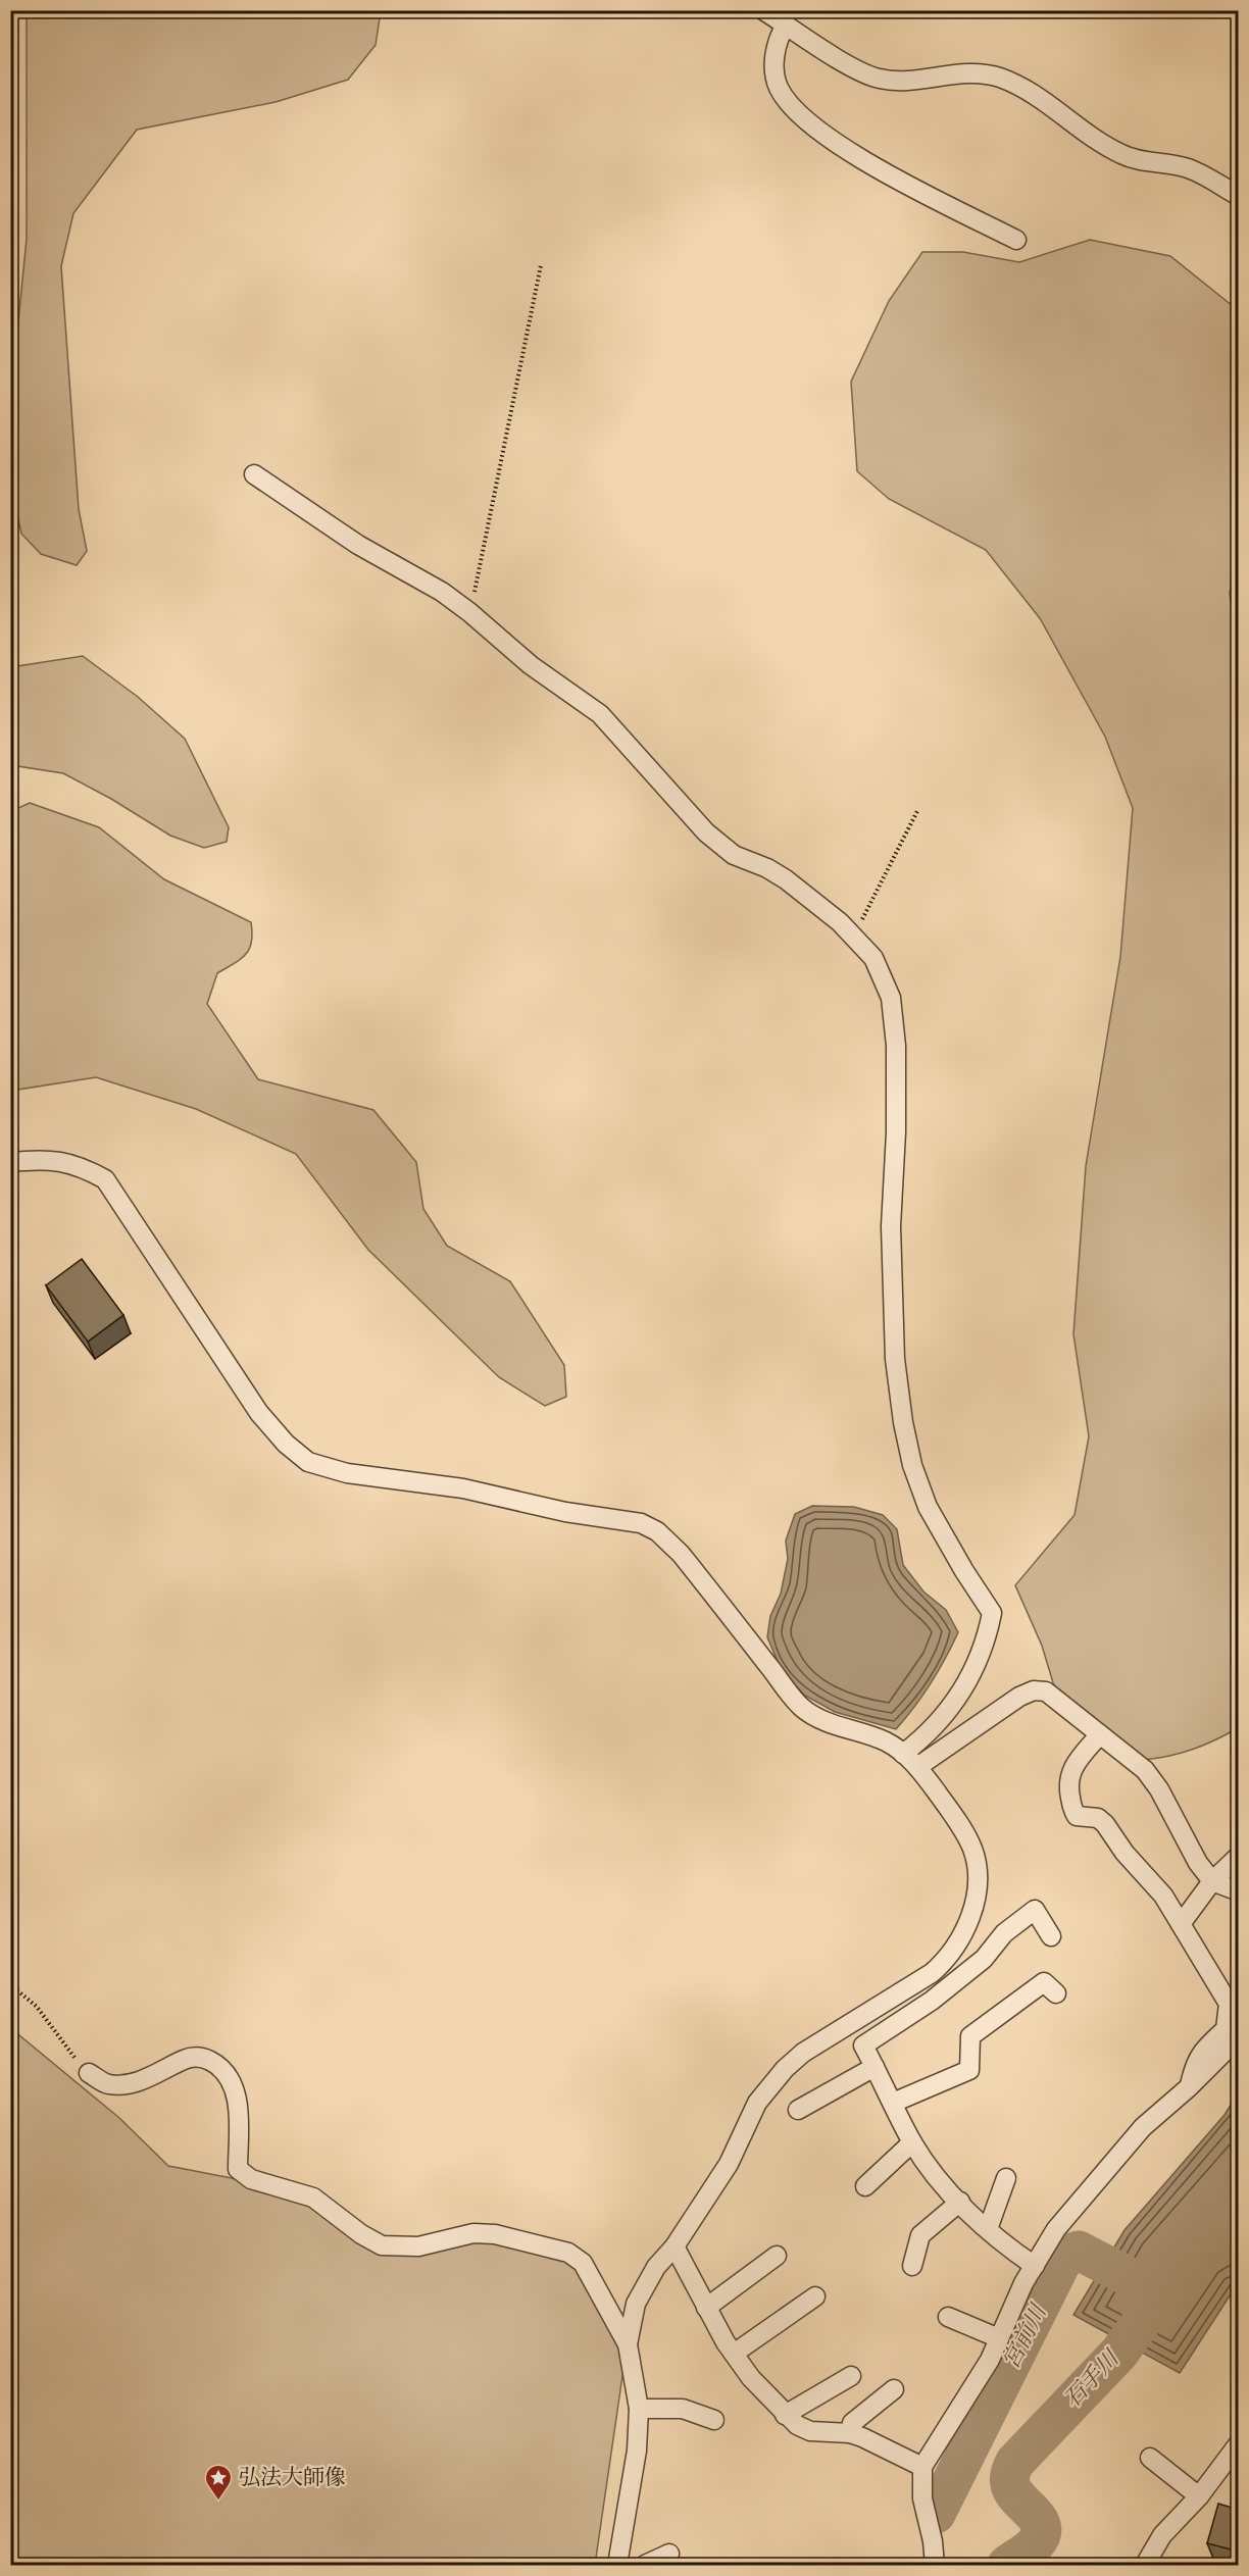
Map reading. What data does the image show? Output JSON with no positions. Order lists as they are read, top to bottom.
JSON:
{
  "water": ["宮前川", "石手川"],
  "places": {
    "place": ["弘法大師像"]
  }
}
